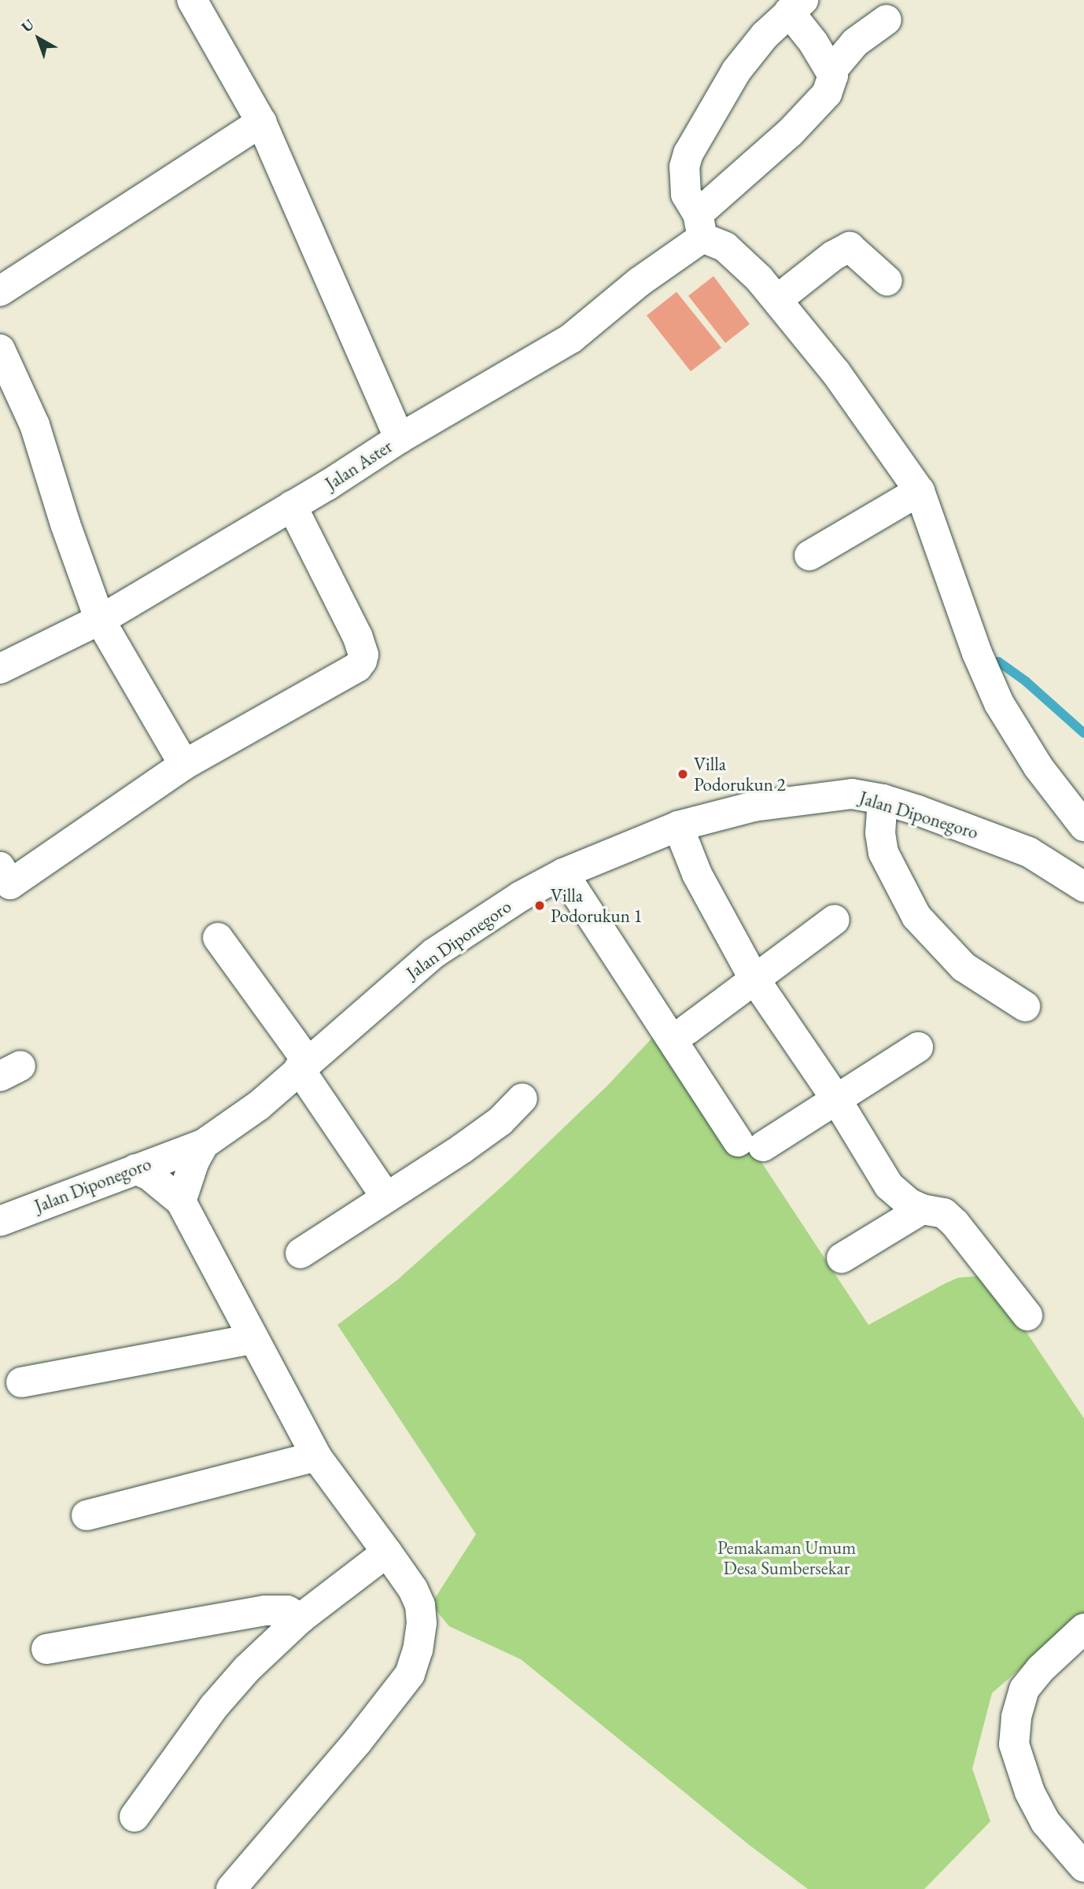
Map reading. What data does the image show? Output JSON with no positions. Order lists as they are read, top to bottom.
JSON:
{
  "streets": {
    "street": ["Jalan Aster", "Jalan Diponegoro"]
  },
  "parks": ["Pemakaman Umum Desa Sumbersekar"],
  "places": ["Villa Podorukun 2", "Villa Podorukun 1"],
  "north": "top left"
}
